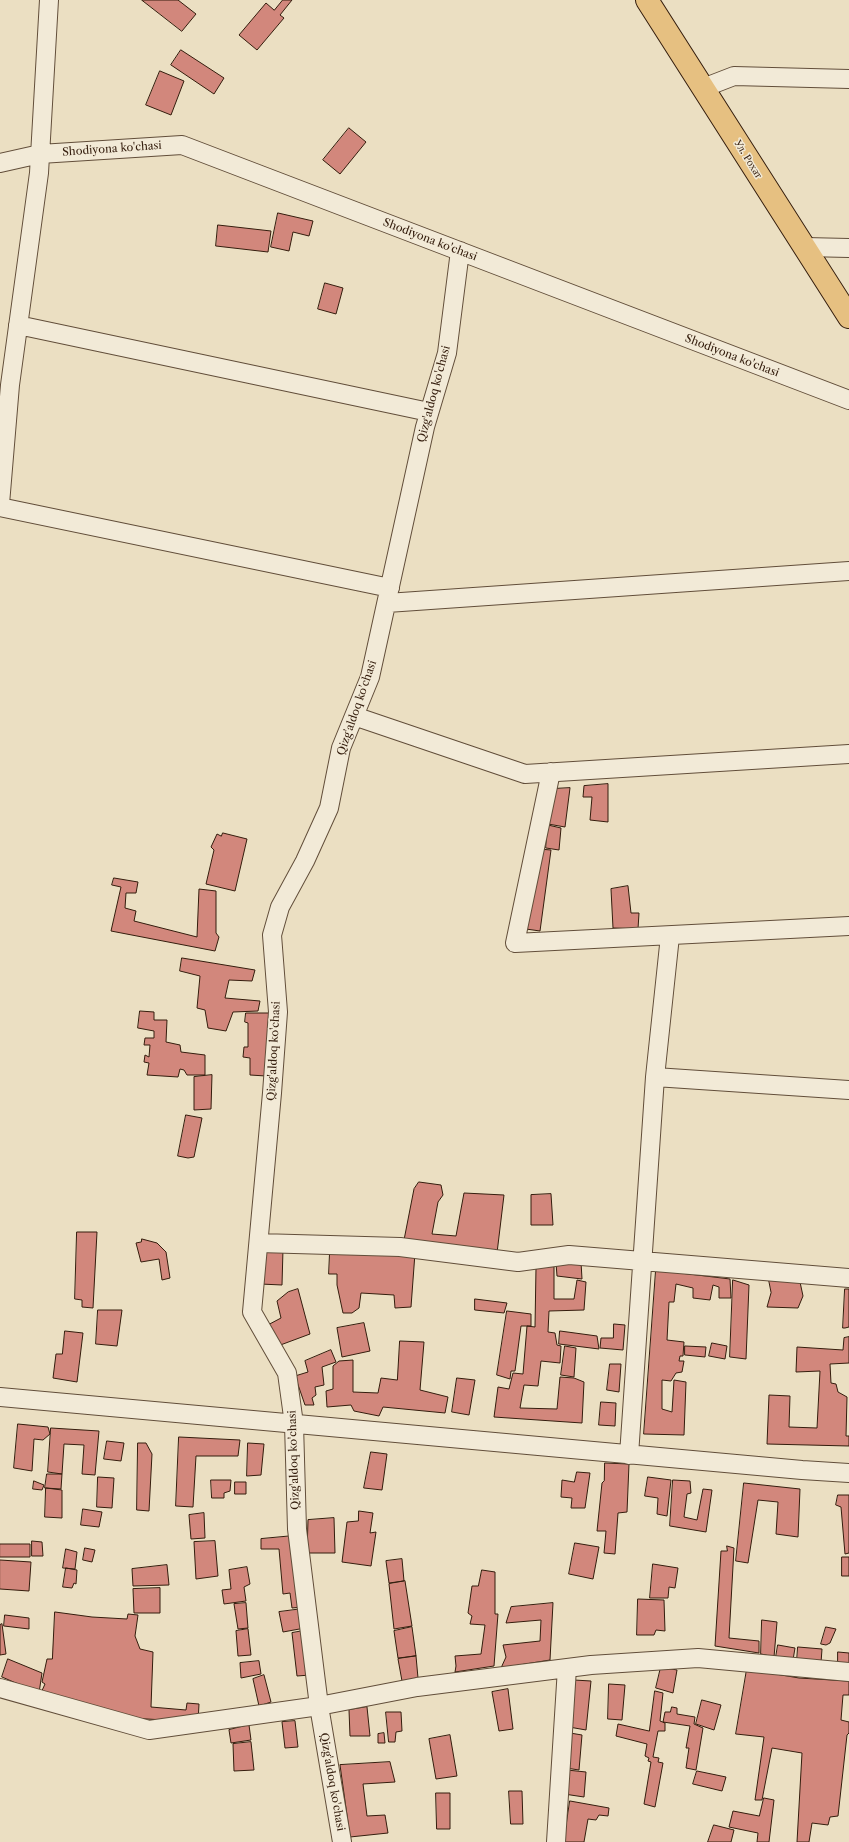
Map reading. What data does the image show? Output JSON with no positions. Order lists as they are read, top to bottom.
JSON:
{
  "streets": {
    "main road": ["Ул. Рохат"],
    "street": ["Shodiyona ko'chasi", "Qizg'aldoq ko'chasi"]
  },
  "crossings": [
    ["Shodiyona ko'chasi", "Qizg'aldoq ko'chasi"]
  ]
}
